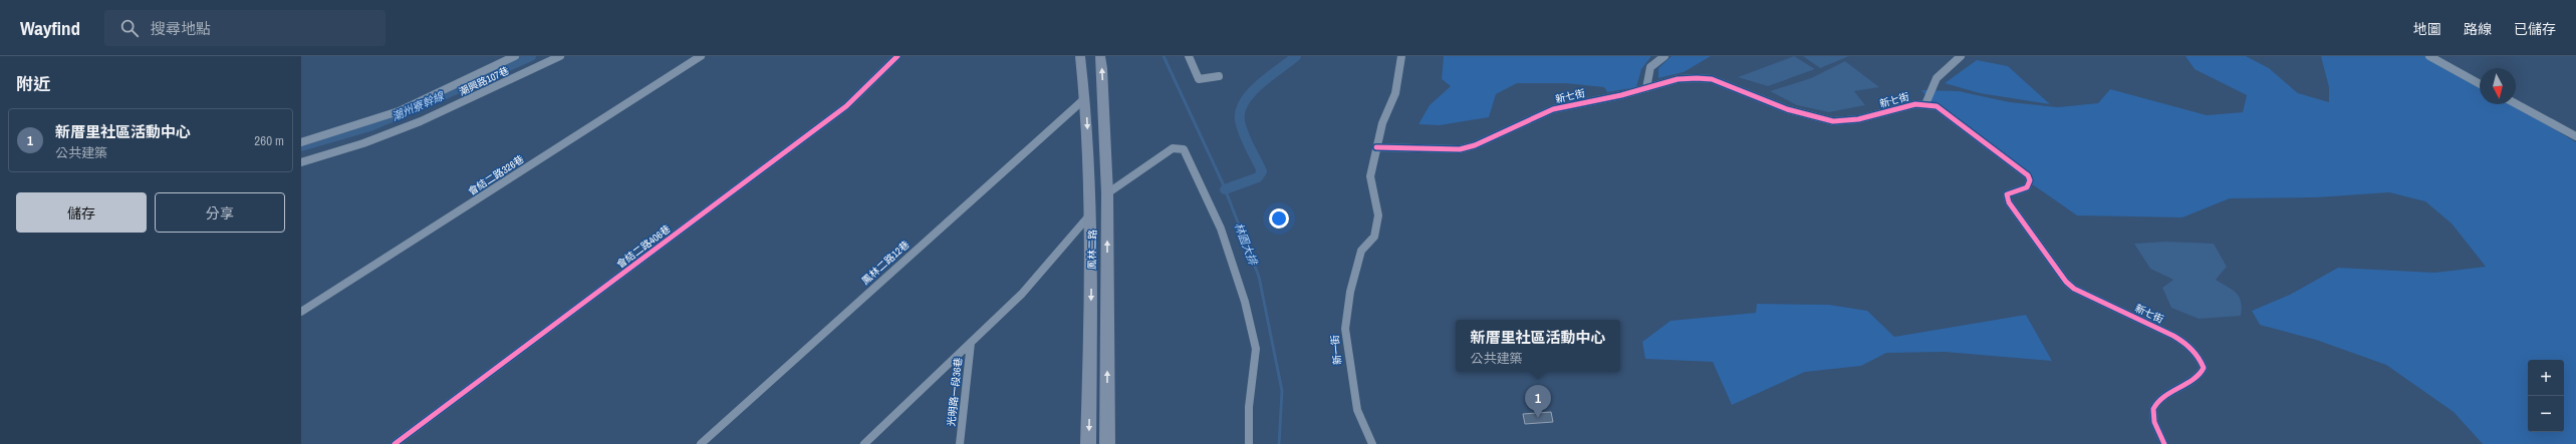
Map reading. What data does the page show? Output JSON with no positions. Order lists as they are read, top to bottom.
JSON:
{
  "streets": {
    "main road": ["鳳林二路"],
    "street": [
      "潮興路107巷",
      "新七街",
      "會結二路326巷",
      "會結二路406巷",
      "鳳林二路12巷",
      "新一街",
      "光明路一段36巷"
    ]
  },
  "crossings": [
    ["新七街", "新一街"],
    ["鳳林二路", "鳳林二路12巷"]
  ],
  "water": ["潮州寮幹線", "林園大排"],
  "north": "bottom",
  "page": {
    "header": "Wayfind",
    "search": "搜尋地點",
    "nav": ["地圖", "路線", "已儲存"],
    "heading": "附近",
    "list": [
      {
        "mark": "1",
        "name": "新厝里社區活動中心",
        "note": "公共建築",
        "value": "260 m"
      }
    ],
    "buttons": ["儲存", "分享"],
    "popup": ["新厝里社區活動中心", "公共建築"],
    "map_buttons": ["+", "−"],
    "pins": "1"
  }
}
